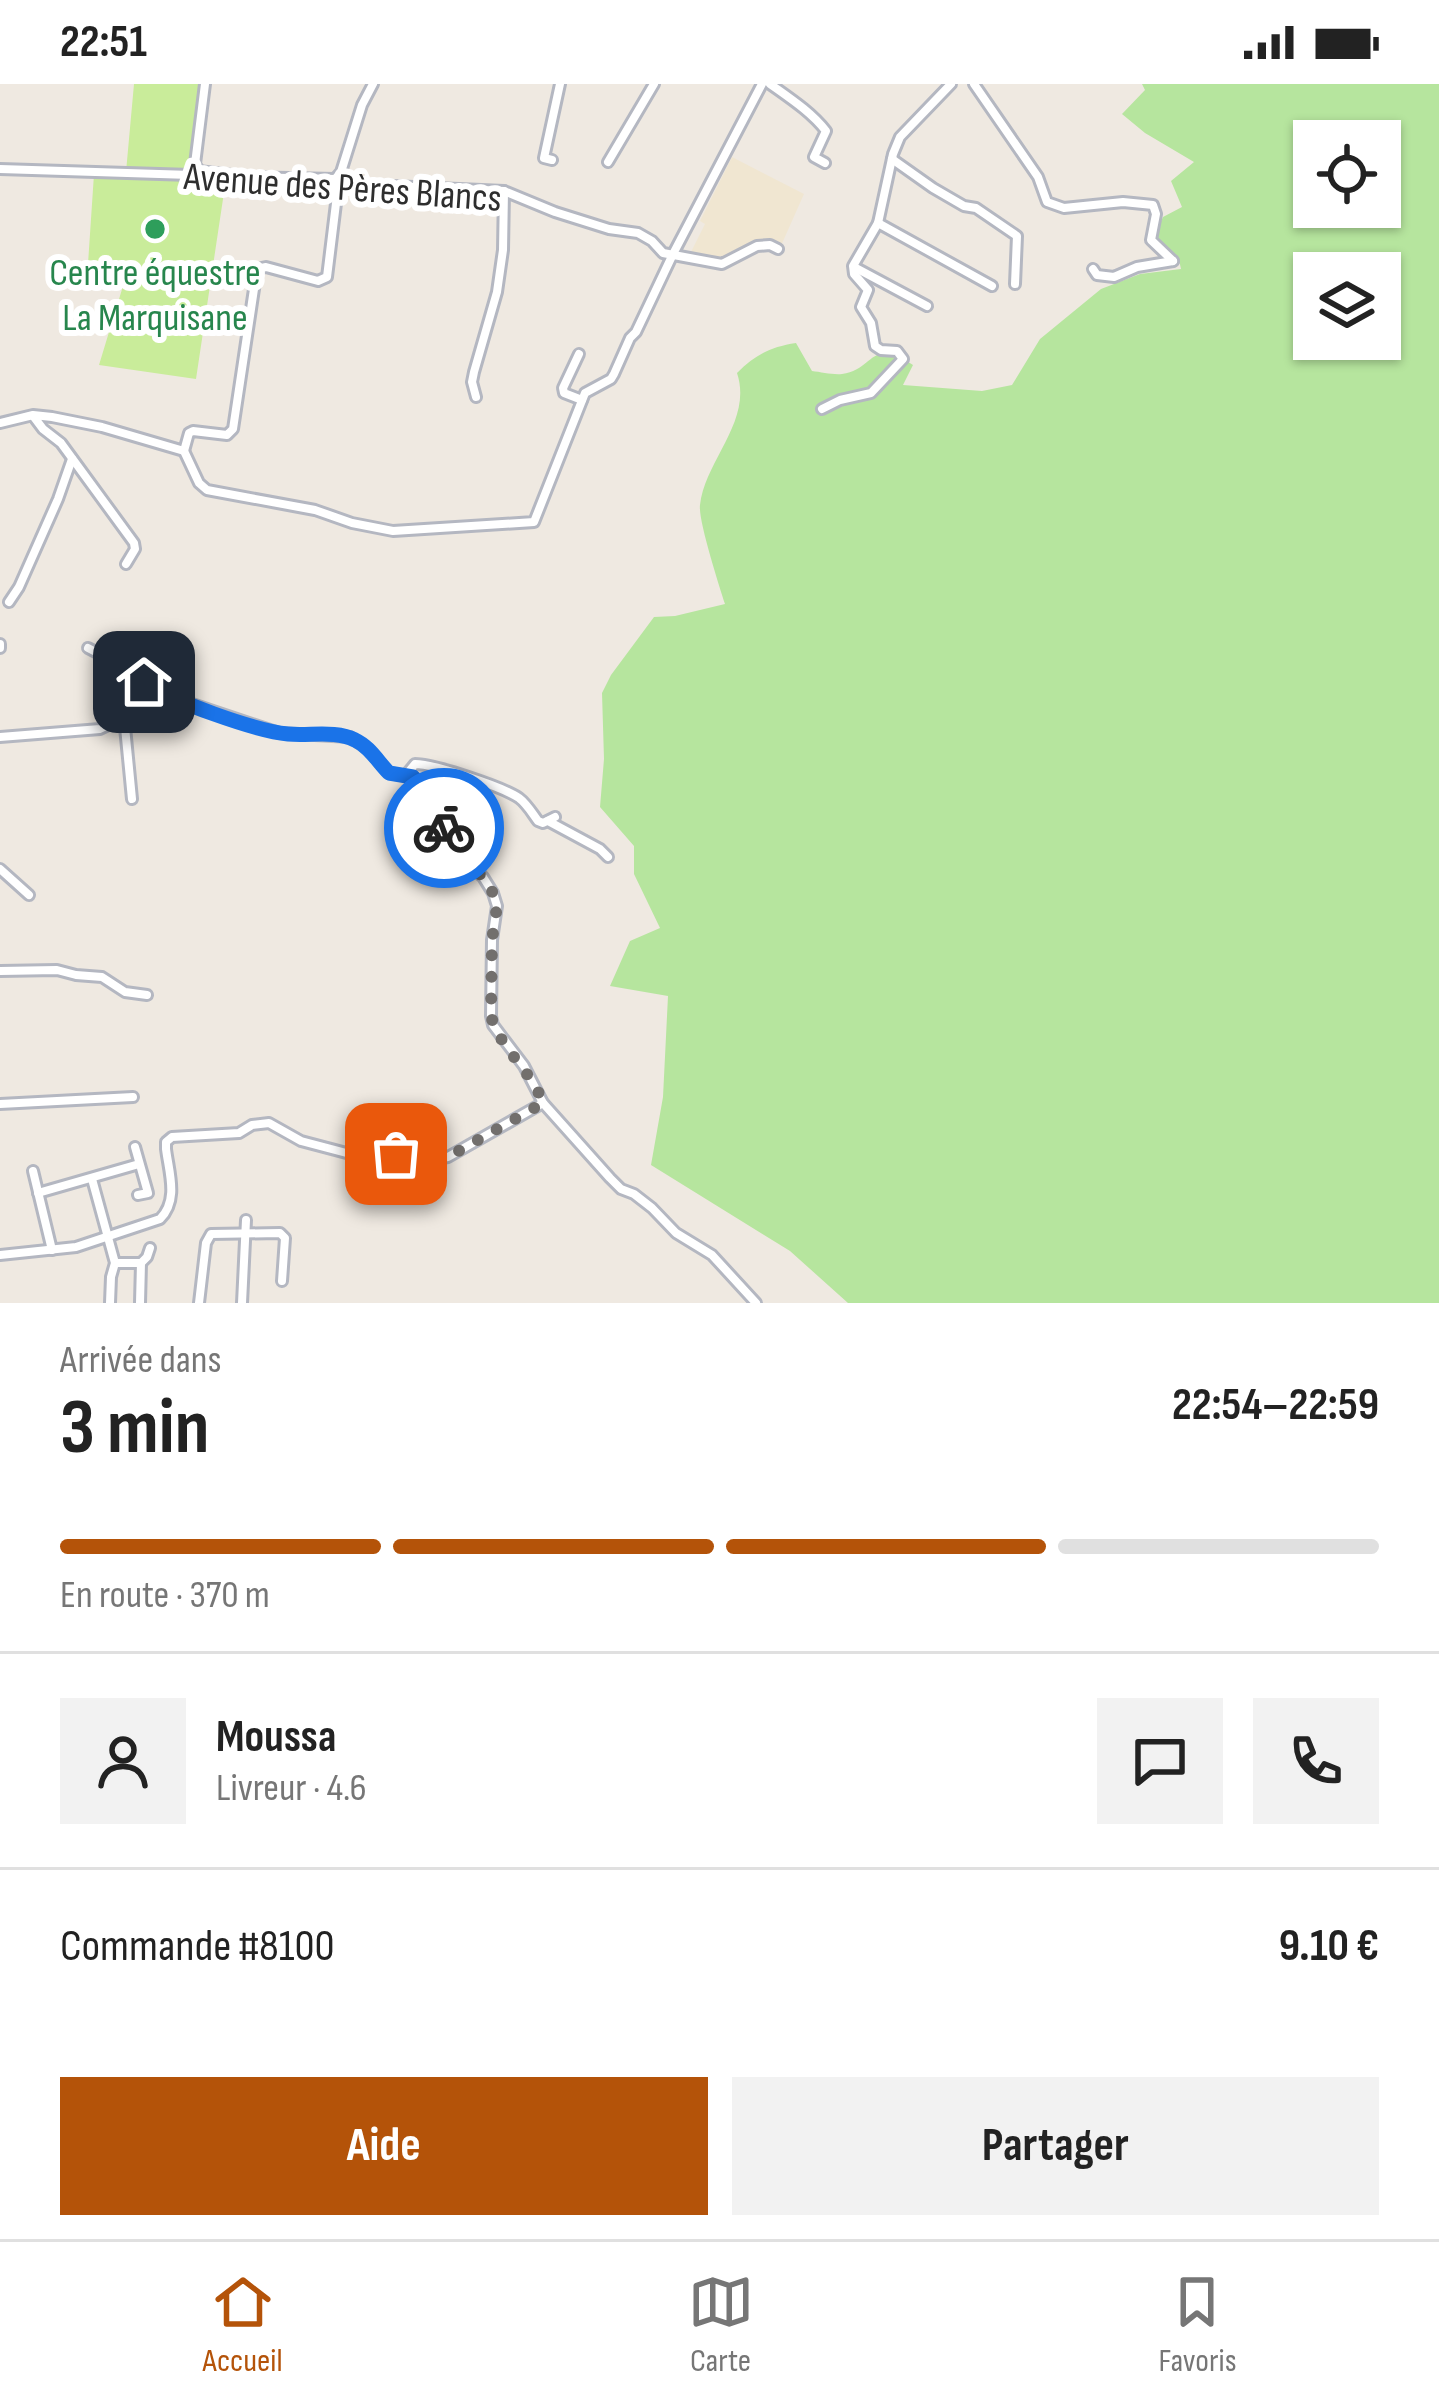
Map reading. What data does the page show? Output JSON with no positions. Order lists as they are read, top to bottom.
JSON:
{
  "streets": {
    "street": ["Avenue des Pères Blancs"]
  },
  "places": ["Centre équestre La Marquisane"],
  "page": {
    "status": "22:51",
    "heading": ["3 min", "Arrivée dans", "22:54–22:59"],
    "panel": [
      "Moussa",
      "Livreur · 4.6",
      "Commande #8100",
      "9.10 €"
    ],
    "bar": "En route · 370 m",
    "buttons": ["Aide", "Partager"],
    "tabs": ["Accueil", "Carte", "Favoris"]
  }
}
